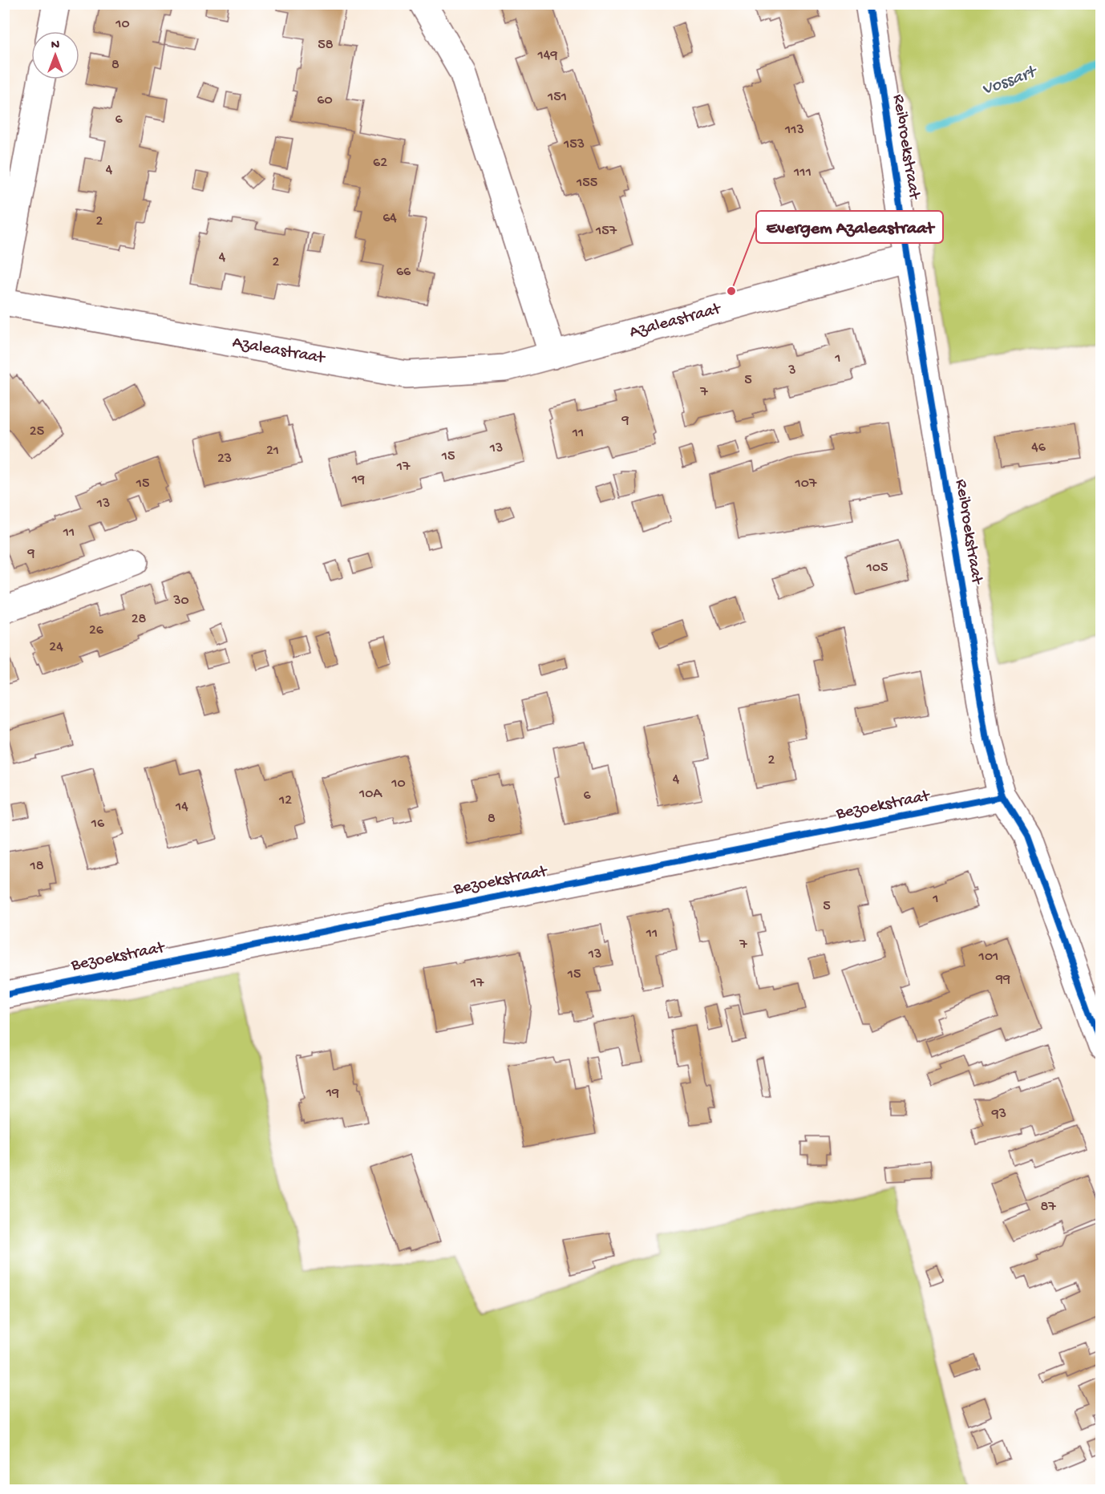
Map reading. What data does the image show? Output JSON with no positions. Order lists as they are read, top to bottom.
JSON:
{
  "streets": {
    "street": ["Reibroekstraat", "Azaleastraat", "Bezoekstraat"]
  },
  "crossings": [
    ["Reibroekstraat", "Azaleastraat"],
    ["Reibroekstraat", "Bezoekstraat"]
  ],
  "water": ["Vossart"],
  "places": ["Evergem Azaleastraat"],
  "house_numbers": [
    "10",
    "58",
    "149",
    "8",
    "151",
    "60",
    "6",
    "113",
    "153",
    "62",
    "4",
    "111",
    "155",
    "64",
    "2",
    "157",
    "4",
    "2",
    "66",
    "1",
    "3",
    "5",
    "7",
    "9",
    "25",
    "11",
    "46",
    "13",
    "21",
    "15",
    "23",
    "17",
    "19",
    "15",
    "107",
    "13",
    "11",
    "9",
    "105",
    "30",
    "28",
    "26",
    "24",
    "2",
    "4",
    "10",
    "10A",
    "6",
    "12",
    "14",
    "8",
    "16",
    "18",
    "1",
    "5",
    "11",
    "7",
    "13",
    "101",
    "15",
    "99",
    "17",
    "19",
    "93",
    "87"
  ],
  "north": "top"
}
